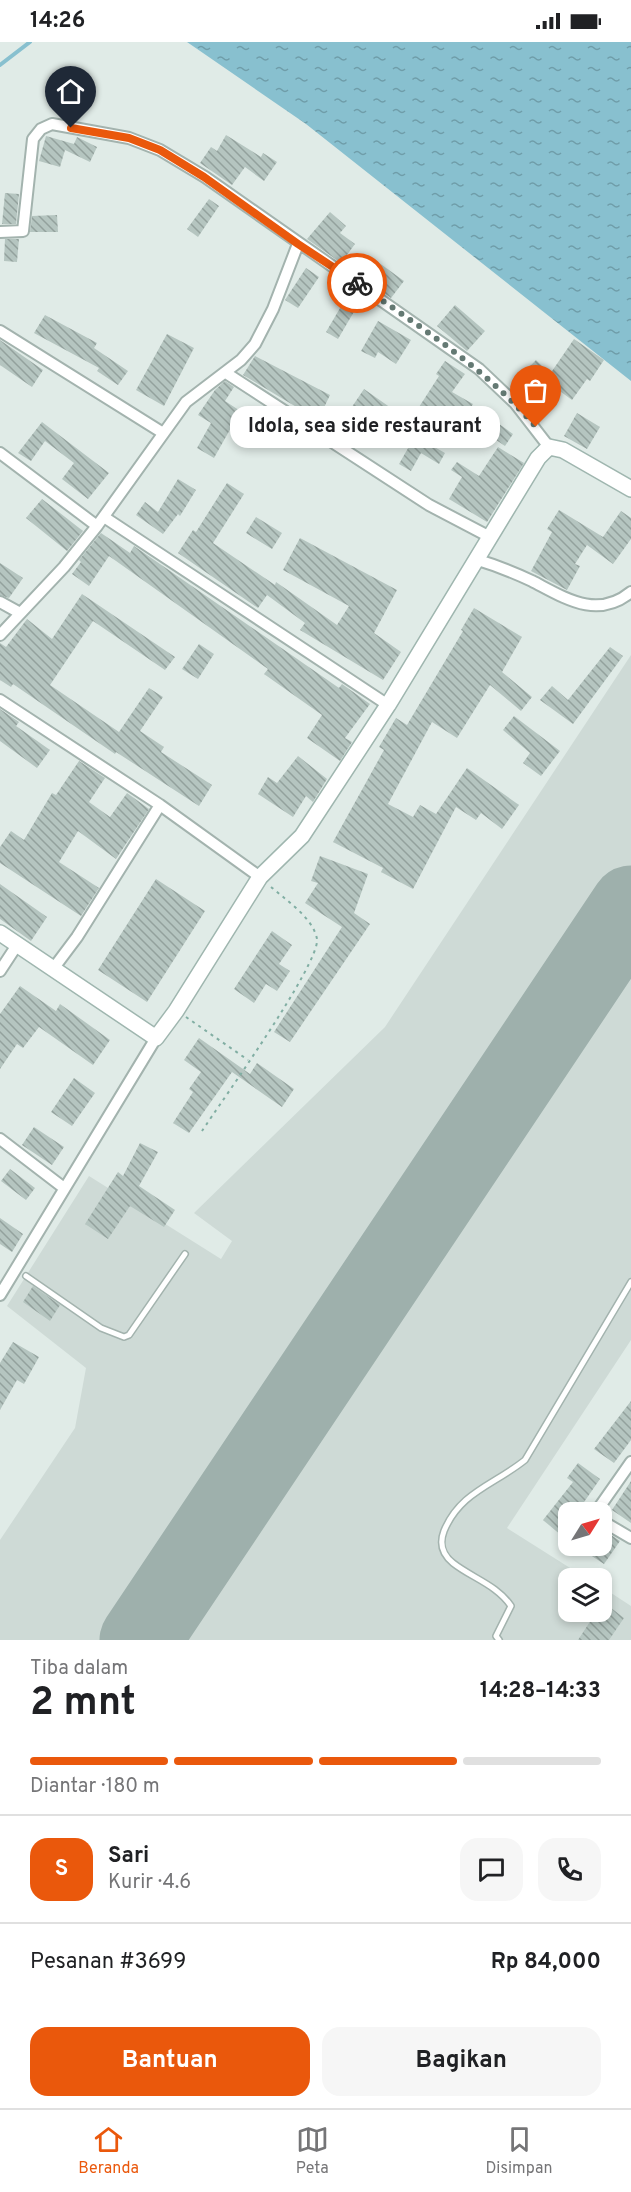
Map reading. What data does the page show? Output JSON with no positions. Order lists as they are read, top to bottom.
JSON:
{
  "places": ["Idola, sea side restaurant"],
  "north": "top right",
  "page": {
    "status": "14:26",
    "bubble": "Idola, sea side restaurant",
    "heading": ["2 mnt", "Tiba dalam", "14:28–14:33"],
    "panel": [
      "Sari",
      "Kurir · 4.6",
      "Pesanan #3699",
      "Rp 84,000"
    ],
    "bar": "Diantar · 180 m",
    "round": "S",
    "buttons": ["Bantuan", "Bagikan"],
    "tabs": ["Beranda", "Peta", "Disimpan"]
  }
}
